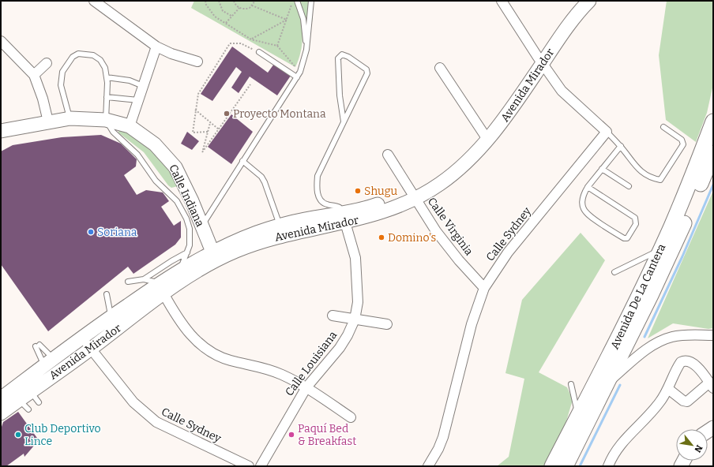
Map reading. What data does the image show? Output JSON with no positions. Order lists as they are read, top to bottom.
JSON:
{
  "streets": {
    "main road": ["Avenida Mirador", "Calle Indiana", "Avenida De La Cantera"],
    "street": ["Calle Virginia", "Calle Sydney", "Calle Louisiana"]
  },
  "crossings": [
    ["Avenida Mirador", "Calle Indiana"],
    ["Avenida Mirador", "Calle Virginia"],
    ["Avenida Mirador", "Calle Sydney"],
    ["Avenida Mirador", "Calle Louisiana"],
    ["Calle Virginia", "Calle Sydney"]
  ],
  "places": [
    "Proyecto Montana",
    "Shugu",
    "Soriana",
    "Domino's",
    "Club Deportivo Lince",
    "Paquí Bed & Breakfast"
  ],
  "north": "bottom right"
}
